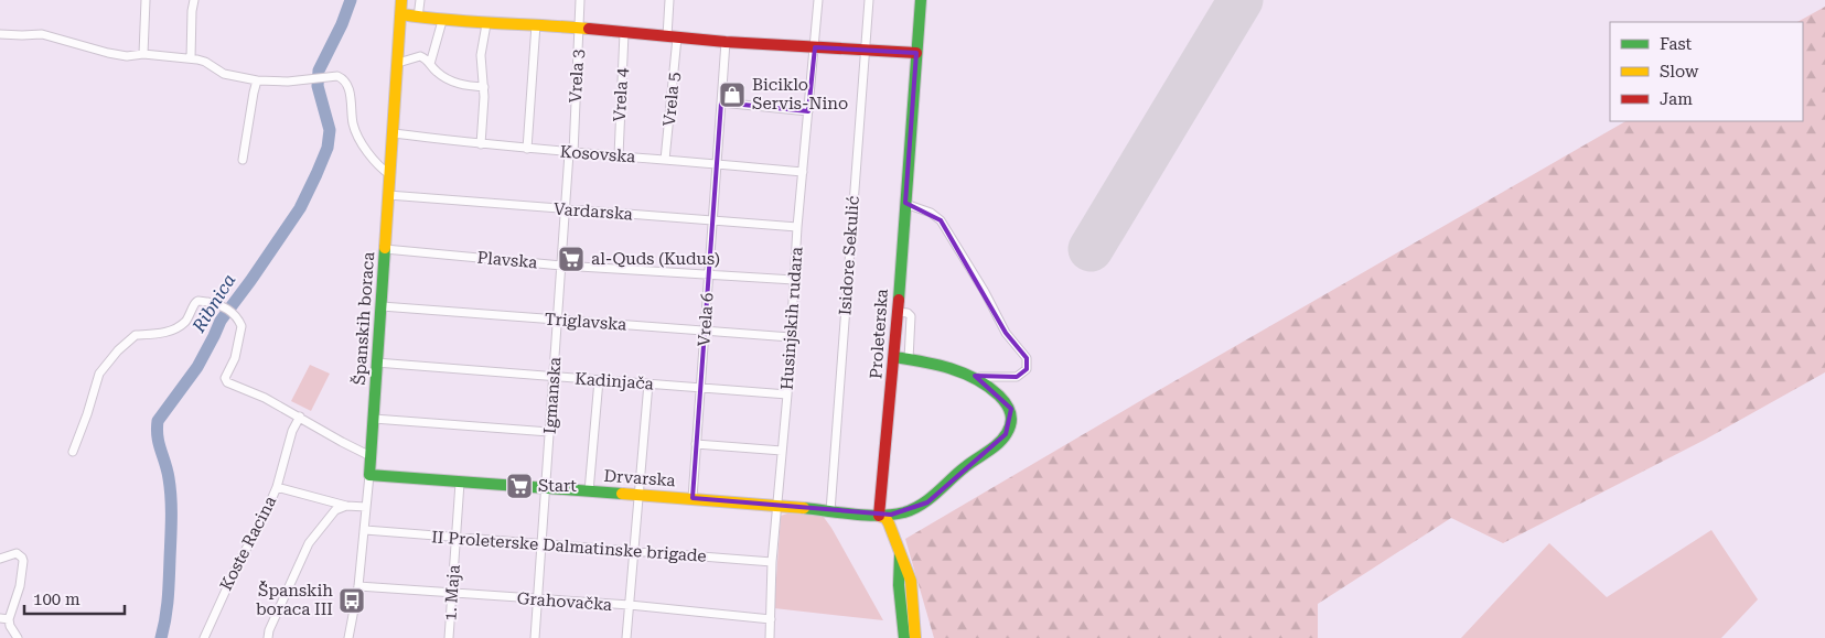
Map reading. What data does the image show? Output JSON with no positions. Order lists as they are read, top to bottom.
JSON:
{
  "streets": {
    "street": [
      "Vrela 3",
      "Vrela 4",
      "Vrela 5",
      "Kosovska",
      "Vardarska",
      "Isidore Sekulić",
      "Plavska",
      "Španskih boraca",
      "Husinjskih rudara",
      "Vrela 6",
      "Triglavska",
      "Proleterska",
      "Kadinjača",
      "Igmanska",
      "Drvarska",
      "Koste Racina",
      "II Proleterske Dalmatinske brigade",
      "1. Maja",
      "Grahovačka"
    ]
  },
  "crossings": [
    ["Vrela 3", "Kosovska"],
    ["Vrela 3", "Igmanska"],
    ["Vrela 4", "Kosovska"],
    ["Vrela 5", "Kosovska"],
    ["Kosovska", "Španskih boraca"],
    ["Kosovska", "Husinjskih rudara"],
    ["Kosovska", "Vrela 6"],
    ["Kosovska", "Igmanska"],
    ["Vardarska", "Španskih boraca"],
    ["Vardarska", "Husinjskih rudara"],
    ["Vardarska", "Vrela 6"],
    ["Vardarska", "Igmanska"],
    ["Plavska", "Španskih boraca"],
    ["Plavska", "Husinjskih rudara"],
    ["Plavska", "Vrela 6"],
    ["Plavska", "Igmanska"],
    ["Španskih boraca", "Triglavska"],
    ["Španskih boraca", "Kadinjača"],
    ["Španskih boraca", "Drvarska"],
    ["Španskih boraca", "II Proleterske Dalmatinske brigade"],
    ["Španskih boraca", "Grahovačka"],
    ["Husinjskih rudara", "Triglavska"],
    ["Husinjskih rudara", "Kadinjača"],
    ["Husinjskih rudara", "Drvarska"],
    ["Husinjskih rudara", "II Proleterske Dalmatinske brigade"],
    ["Husinjskih rudara", "Grahovačka"],
    ["Vrela 6", "Triglavska"],
    ["Vrela 6", "Kadinjača"],
    ["Vrela 6", "Drvarska"],
    ["Triglavska", "Igmanska"],
    ["Kadinjača", "Igmanska"],
    ["Igmanska", "Drvarska"],
    ["Igmanska", "II Proleterske Dalmatinske brigade"],
    ["Igmanska", "Grahovačka"],
    ["Drvarska", "1. Maja"],
    ["II Proleterske Dalmatinske brigade", "1. Maja"],
    ["1. Maja", "Grahovačka"]
  ],
  "water": ["Ribnica"],
  "places": {
    "shop": ["Biciklo Servis-Nino"],
    "supermarket": ["al-Quds (Kudus)", "Start"],
    "bus stop": ["Španskih boraca III"]
  },
  "legend": ["Fast", "Slow", "Jam"],
  "scale_bar": "100 m"
}
